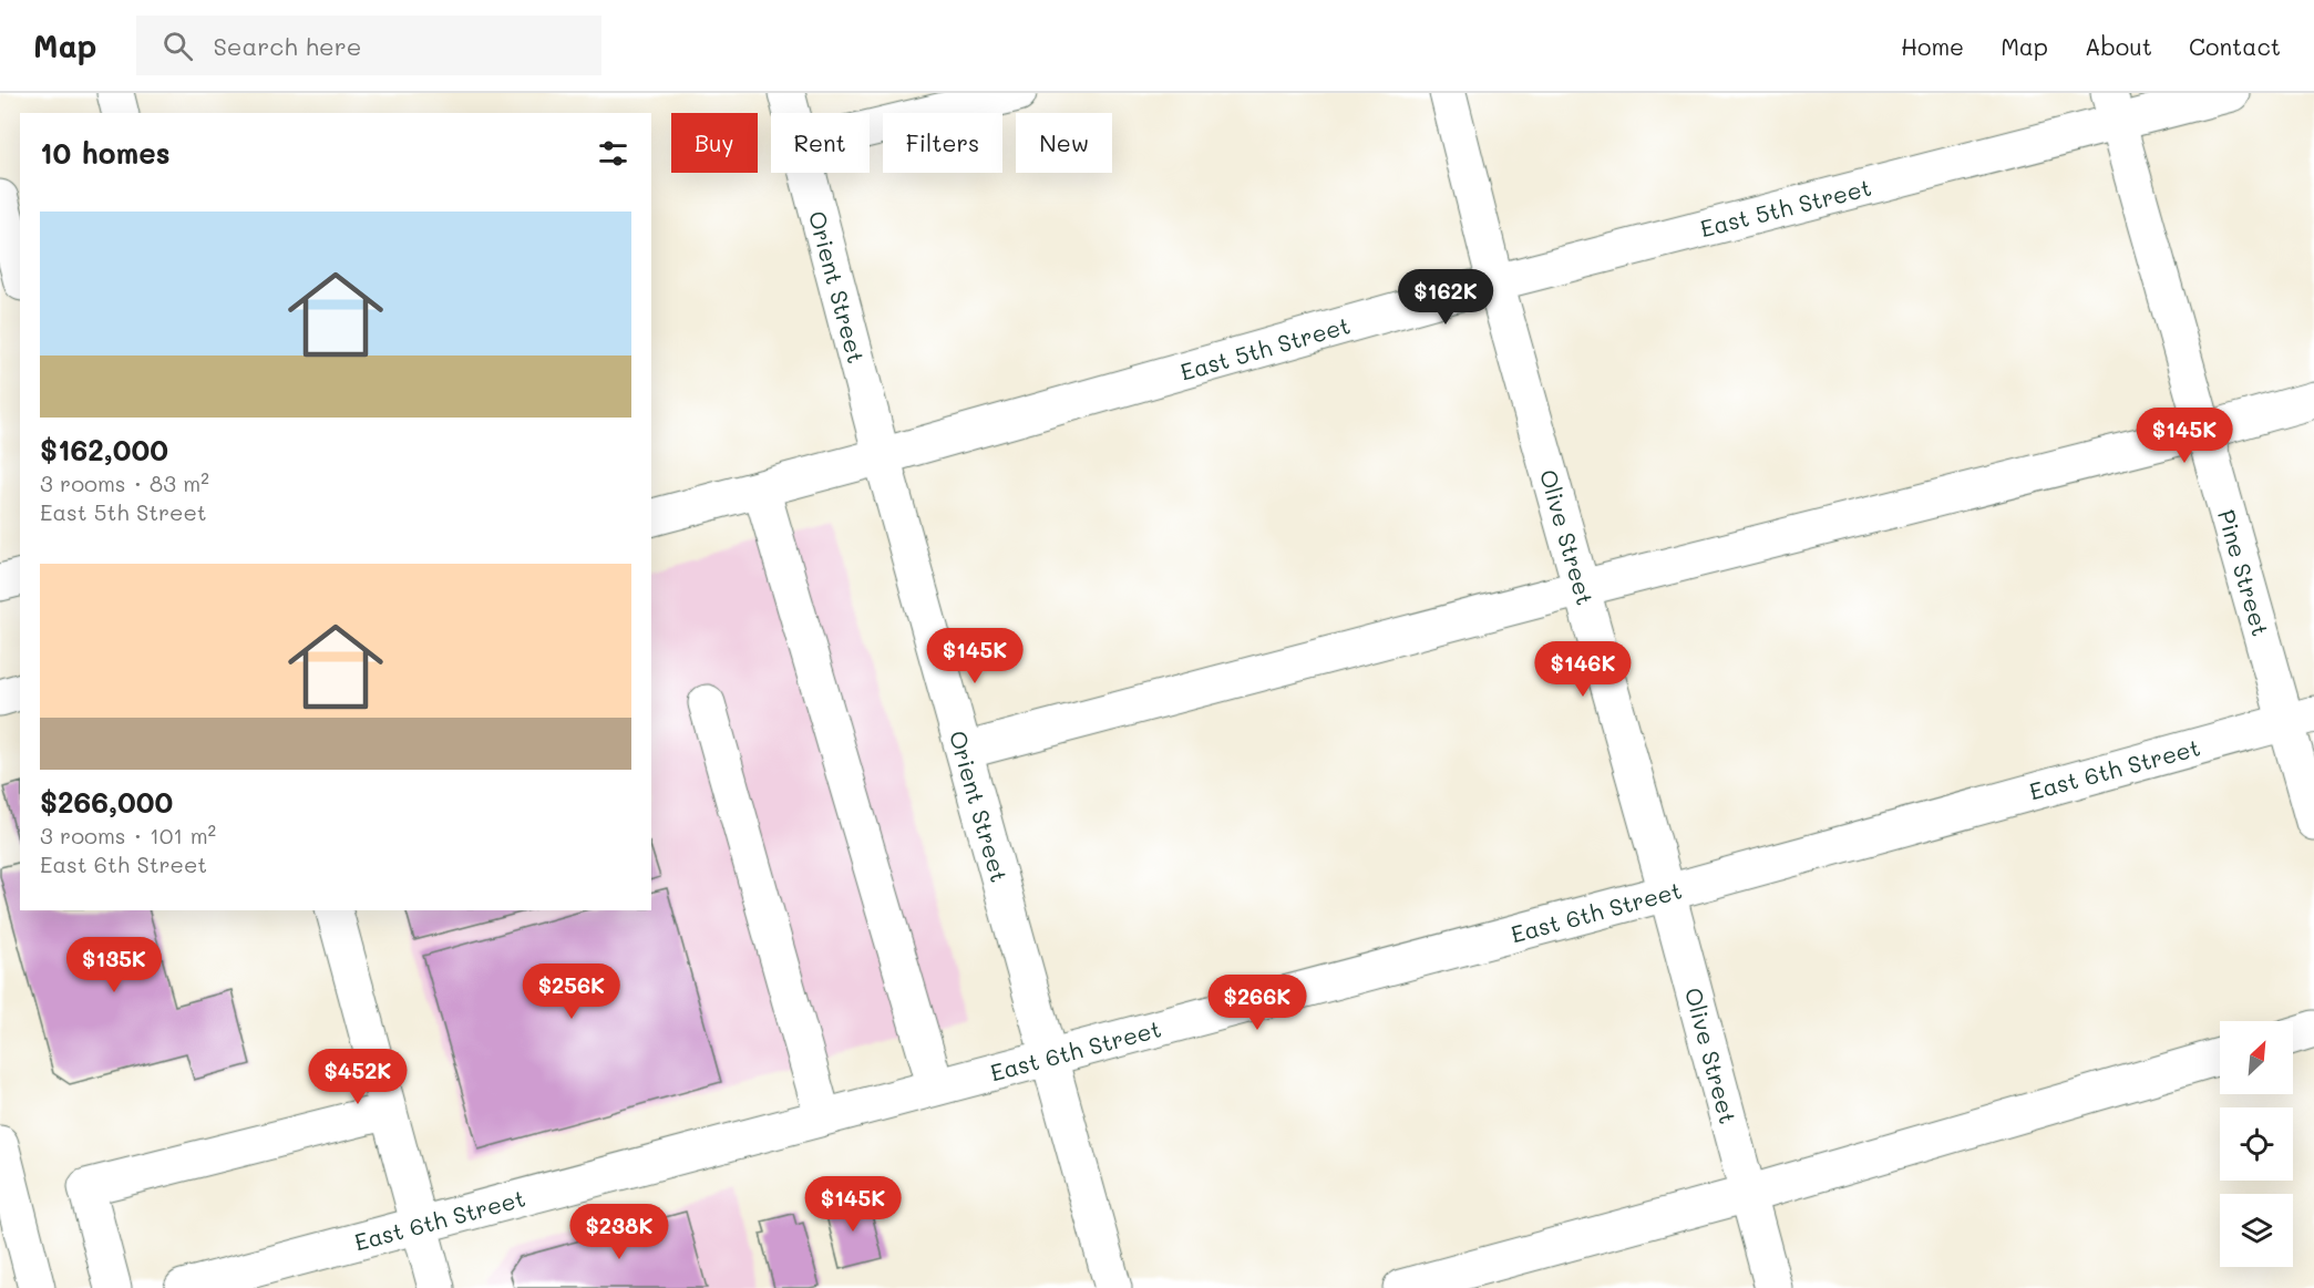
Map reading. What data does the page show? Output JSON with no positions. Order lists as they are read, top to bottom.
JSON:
{
  "streets": {
    "street": [
      "East 5th Street",
      "Orient Street",
      "Olive Street",
      "Pine Street",
      "East 6th Street"
    ]
  },
  "crossings": [
    ["East 5th Street", "Orient Street"],
    ["East 5th Street", "Olive Street"],
    ["East 5th Street", "Pine Street"],
    ["Orient Street", "East 6th Street"],
    ["Olive Street", "East 6th Street"],
    ["Pine Street", "East 6th Street"]
  ],
  "north": "top right",
  "page": {
    "header": "Map",
    "search": "Search here",
    "nav": [
      "Home",
      "Map",
      "About",
      "Contact"
    ],
    "chip": [
      "Buy",
      "Rent",
      "Filters",
      "New"
    ],
    "heading": "10 homes",
    "list": [
      {
        "name": "$162,000",
        "note": "3 rooms · 83 m² · East 5th Street"
      },
      {
        "name": "$266,000",
        "note": "3 rooms · 101 m² · East 6th Street"
      }
    ],
    "price": [
      "$162K",
      "$145K",
      "$145K",
      "$146K",
      "$135K",
      "$256K",
      "$266K",
      "$452K",
      "$145K",
      "$238K"
    ]
  }
}
